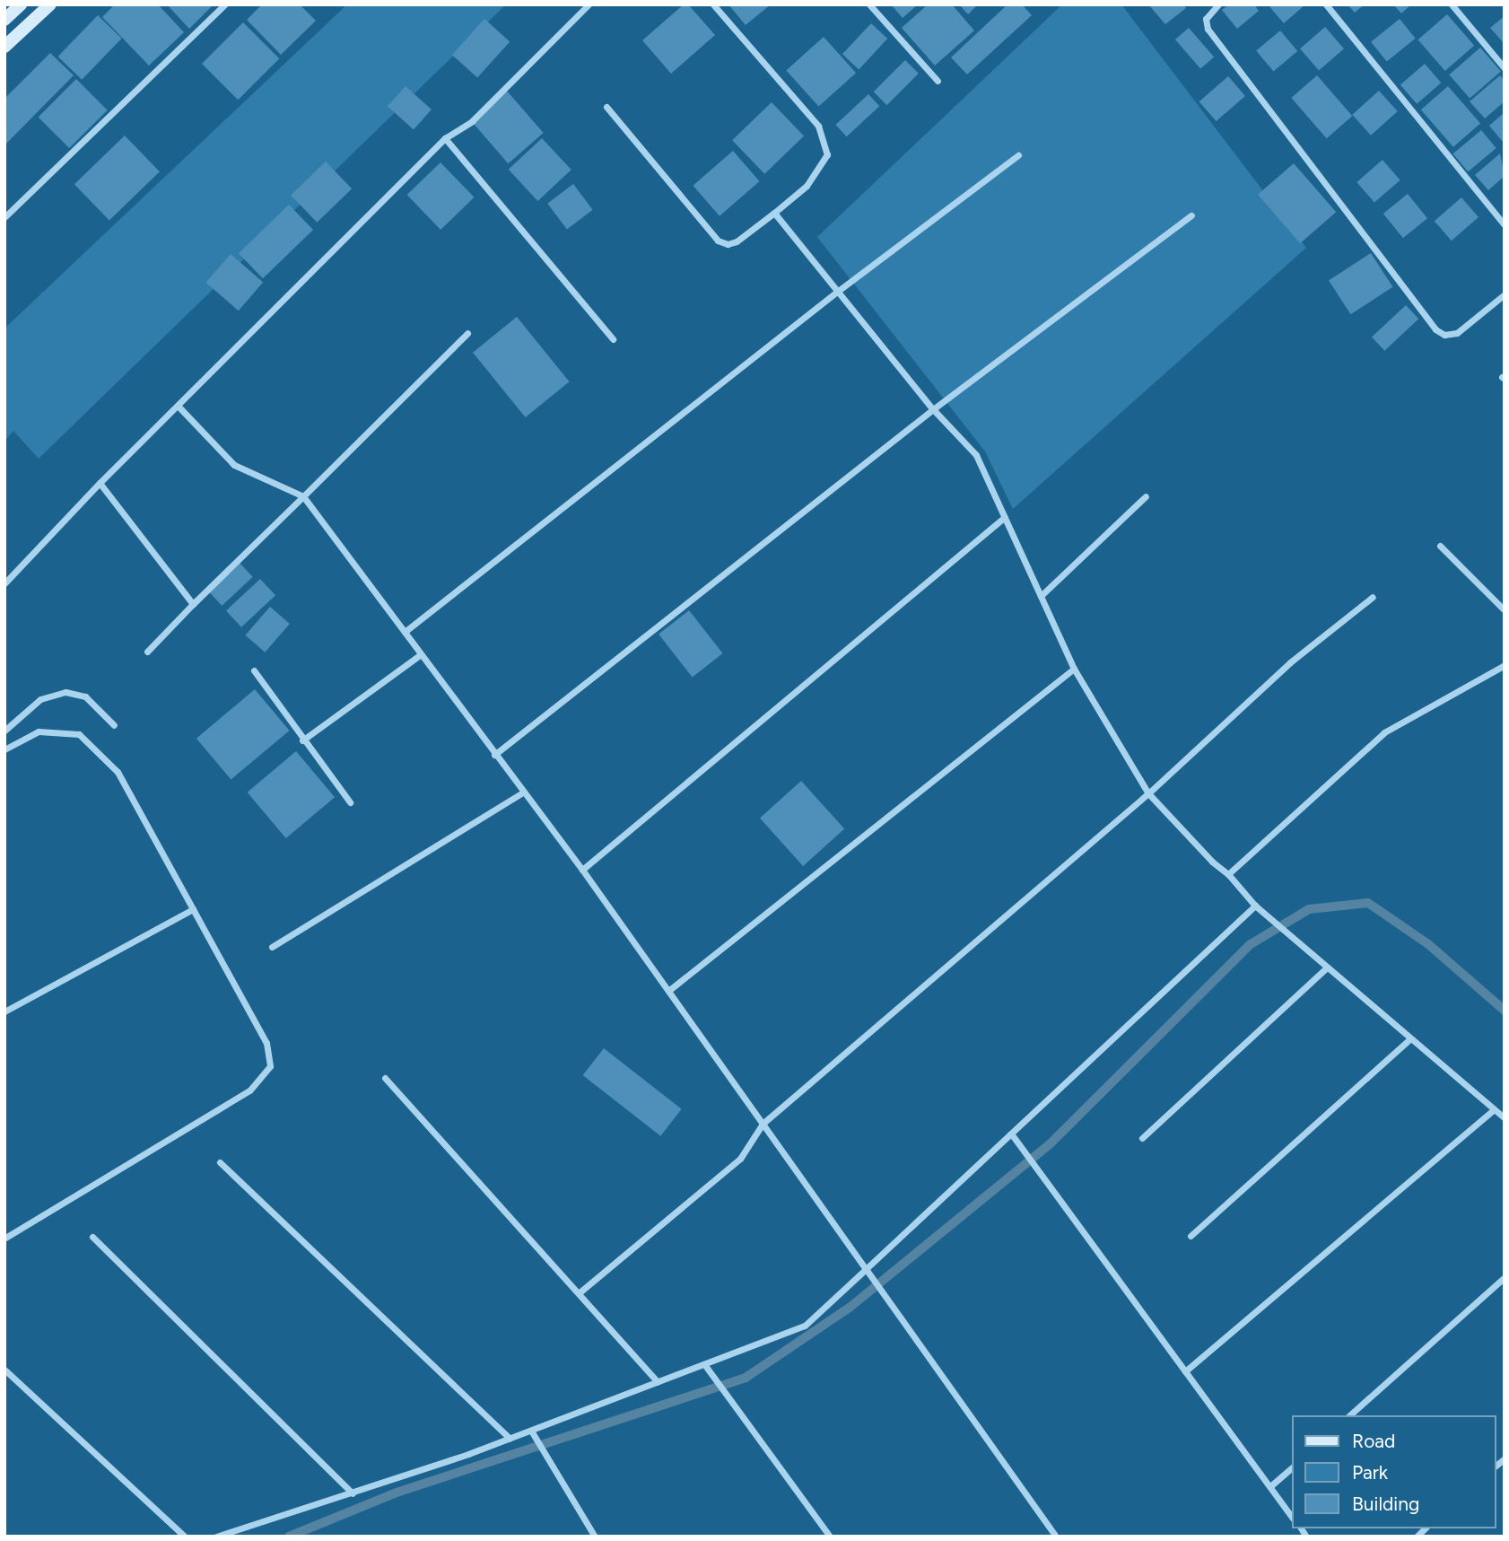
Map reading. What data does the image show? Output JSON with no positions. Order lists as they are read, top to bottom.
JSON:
{
  "legend": ["Road", "Park", "Building"]
}
